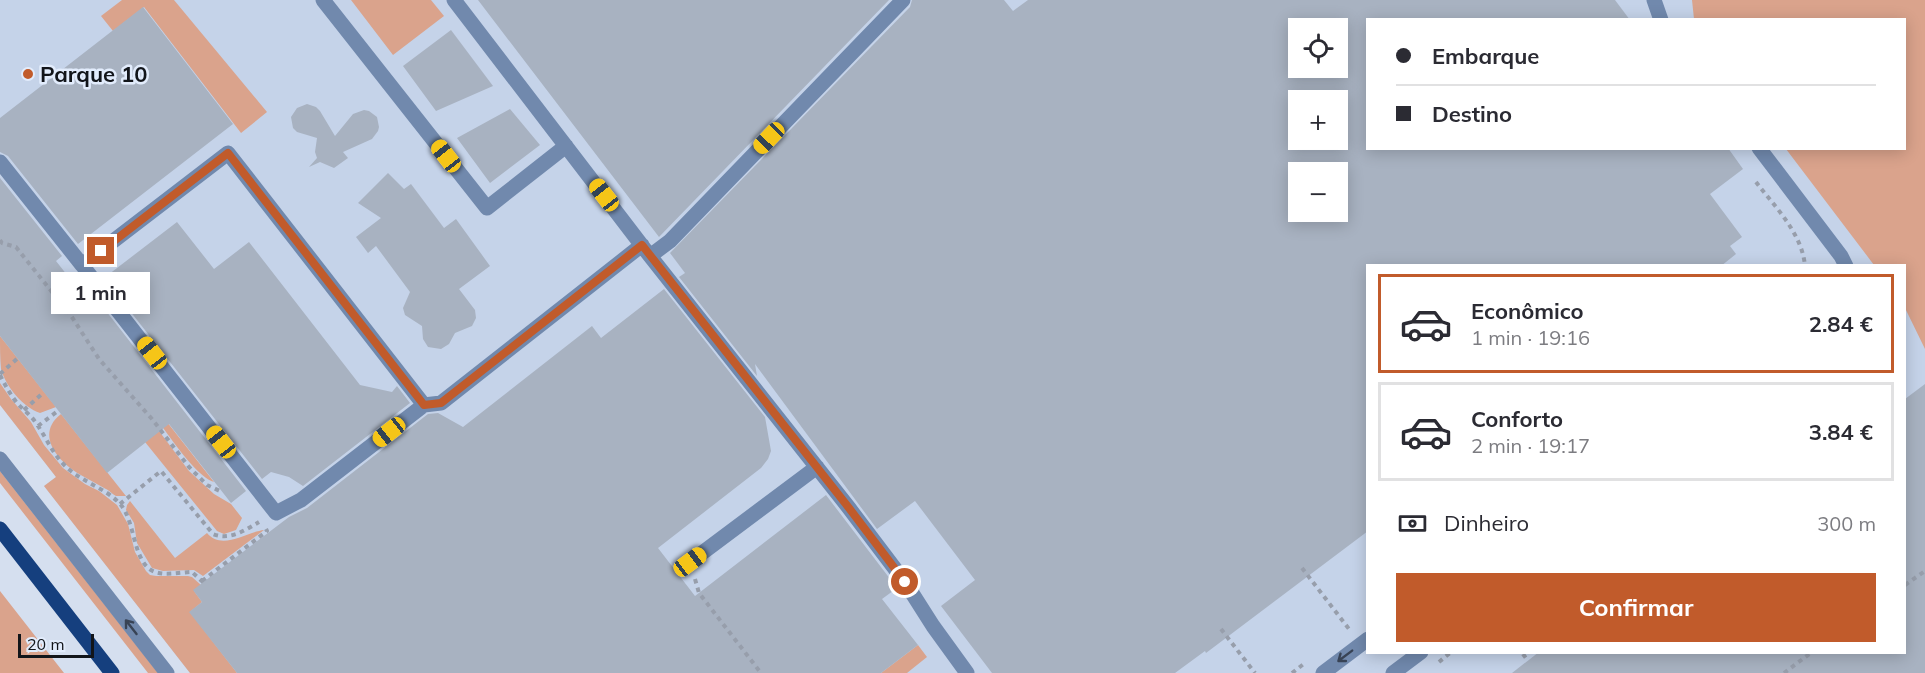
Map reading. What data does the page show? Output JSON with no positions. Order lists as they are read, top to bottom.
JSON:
{
  "places": ["Parque 10"],
  "scale_bar": "20 m",
  "page": {
    "map_buttons": ["+", "−"],
    "banner": ["Embarque", "Destino"],
    "bubble": "1 min",
    "list": [
      {
        "name": "Econômico",
        "note": "1 min · 19:16",
        "value": "2.84 €"
      },
      {
        "name": "Conforto",
        "note": "2 min · 19:17",
        "value": "3.84 €"
      }
    ],
    "pay": ["Dinheiro", "300 m"],
    "buttons": "Confirmar",
    "scale": "20 m"
  }
}
